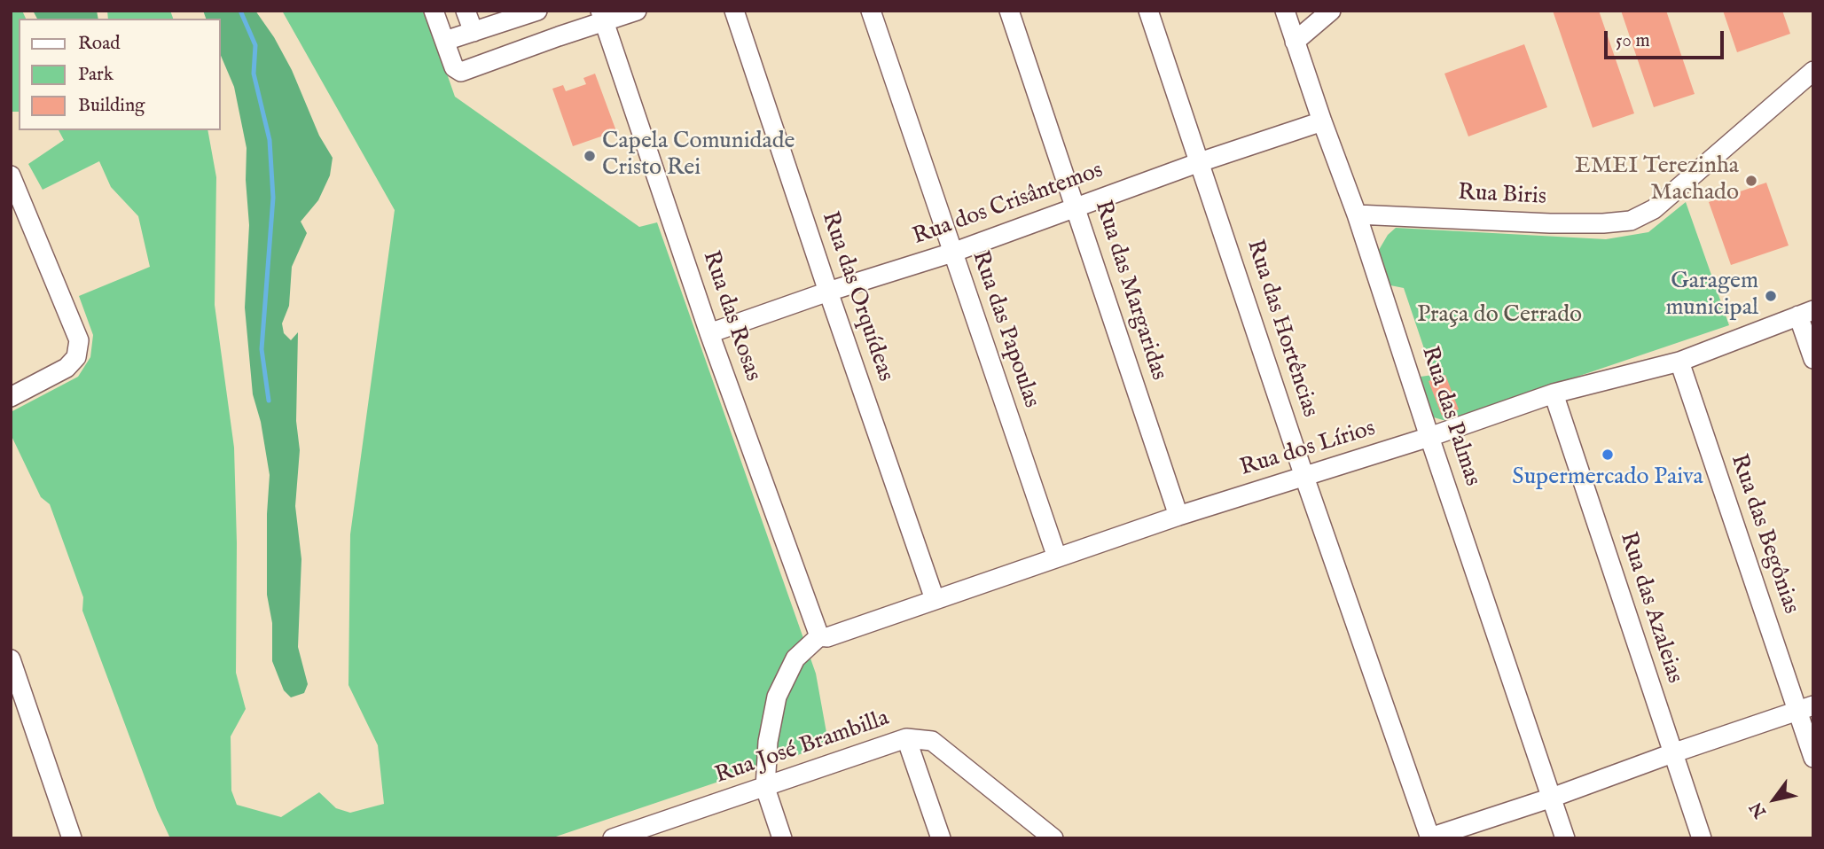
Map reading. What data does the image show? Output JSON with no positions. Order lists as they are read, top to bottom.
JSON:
{
  "streets": {
    "street": [
      "Rua Biris",
      "Rua dos Crisântemos",
      "Rua das Margaridas",
      "Rua das Orquídeas",
      "Rua das Rosas",
      "Rua das Hortências",
      "Rua das Papoulas",
      "Rua das Palmas",
      "Rua dos Lírios",
      "Rua das Begônias",
      "Rua das Azaleias",
      "Rua José Brambilla"
    ]
  },
  "crossings": [
    ["Rua Biris", "Rua das Palmas"],
    ["Rua dos Crisântemos", "Rua das Margaridas"],
    ["Rua dos Crisântemos", "Rua das Orquídeas"],
    ["Rua dos Crisântemos", "Rua das Rosas"],
    ["Rua dos Crisântemos", "Rua das Hortências"],
    ["Rua dos Crisântemos", "Rua das Papoulas"],
    ["Rua dos Crisântemos", "Rua das Palmas"],
    ["Rua das Margaridas", "Rua dos Lírios"],
    ["Rua das Orquídeas", "Rua dos Lírios"],
    ["Rua das Rosas", "Rua dos Lírios"],
    ["Rua das Hortências", "Rua dos Lírios"],
    ["Rua das Papoulas", "Rua dos Lírios"],
    ["Rua das Palmas", "Rua dos Lírios"],
    ["Rua dos Lírios", "Rua das Begônias"],
    ["Rua dos Lírios", "Rua das Azaleias"]
  ],
  "parks": ["Praça do Cerrado"],
  "places": [
    "Capela Comunidade Cristo Rei",
    "EMEI Terezinha Machado",
    "Garagem municipal",
    "Supermercado Paiva"
  ],
  "legend": ["Road", "Park", "Building"],
  "scale_bar": "50 m",
  "north": "bottom left"
}
